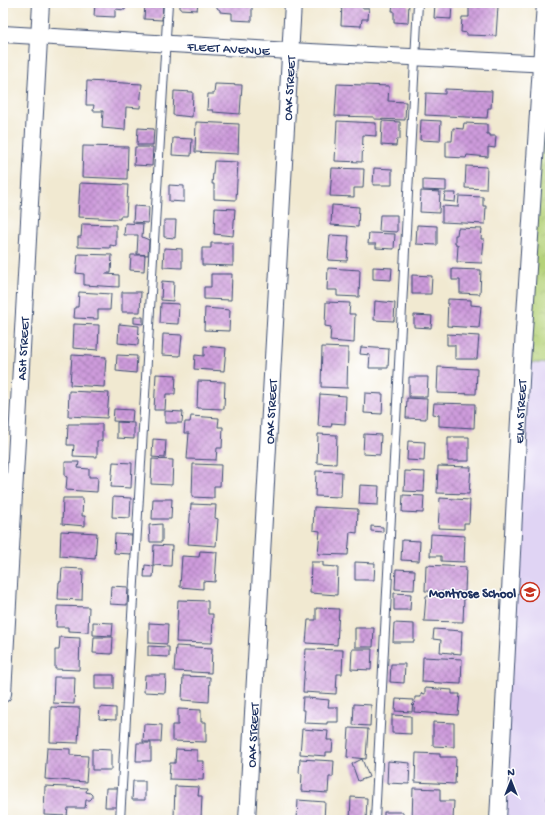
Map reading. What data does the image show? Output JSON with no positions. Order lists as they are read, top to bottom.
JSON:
{
  "streets": {
    "street": [
      "FLEET AVENUE",
      "OAK STREET",
      "ASH STREET",
      "ELM STREET"
    ]
  },
  "crossings": [
    ["FLEET AVENUE", "OAK STREET"],
    ["FLEET AVENUE", "ASH STREET"],
    ["FLEET AVENUE", "ELM STREET"]
  ],
  "places": {
    "school or university": ["Montrose School"]
  },
  "north": "top"
}
